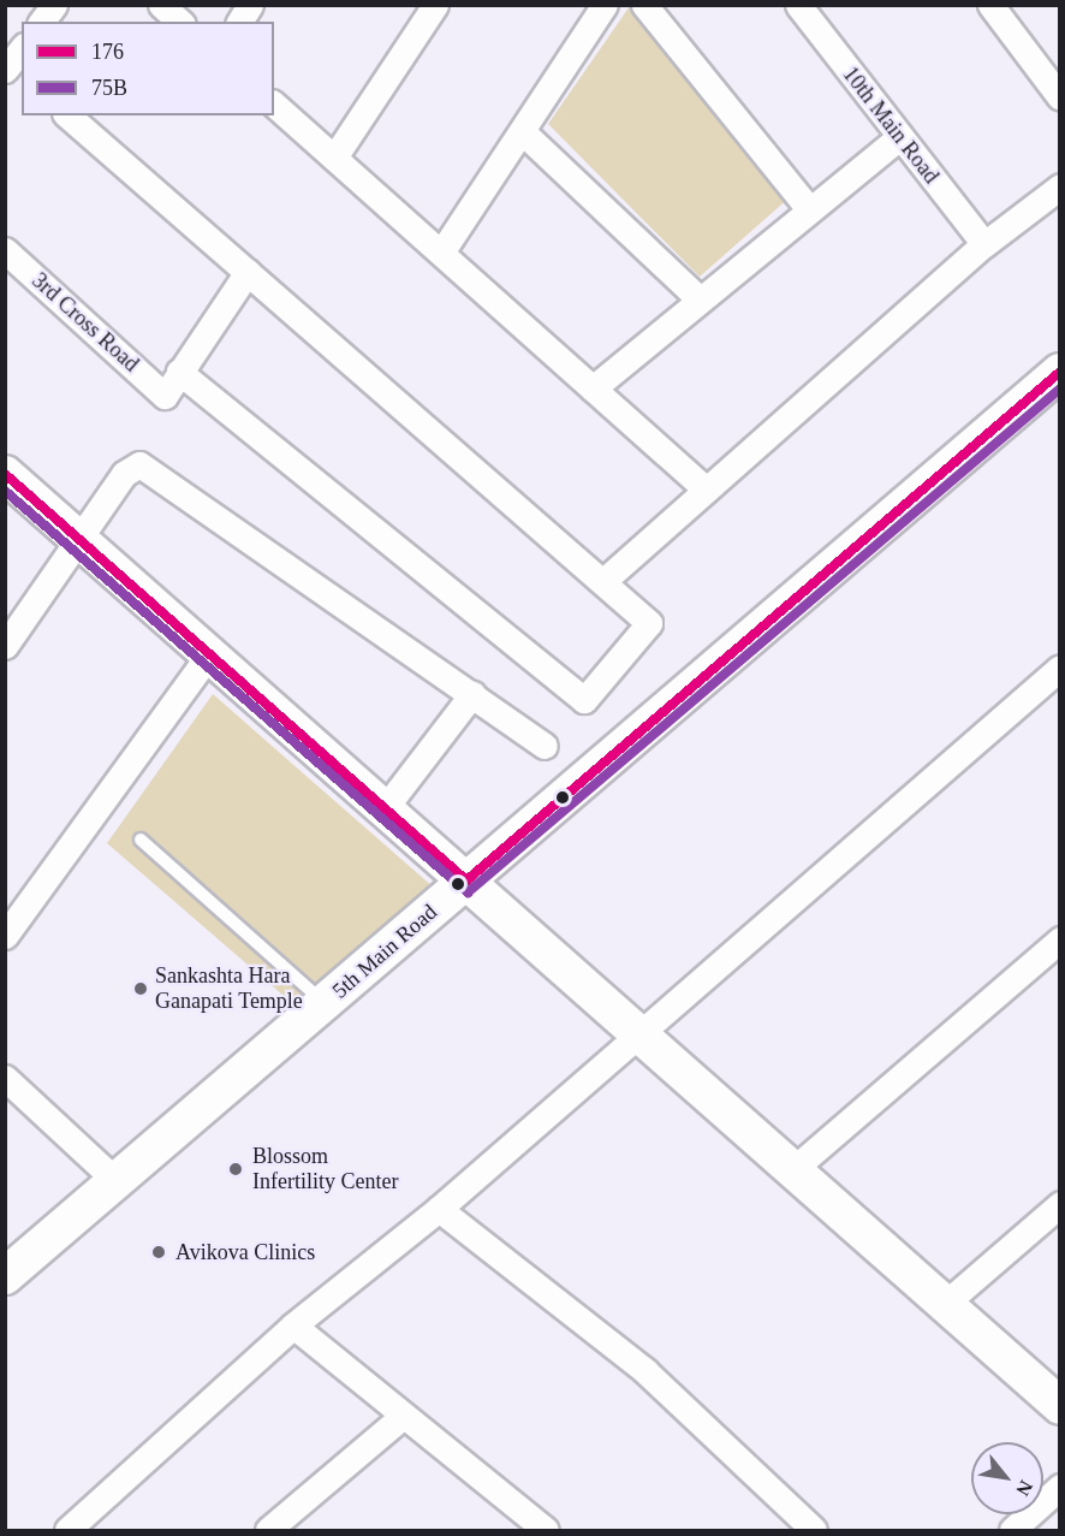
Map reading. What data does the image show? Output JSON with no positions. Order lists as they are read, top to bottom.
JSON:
{
  "streets": {
    "main road": ["5th Main Road"],
    "street": ["10th Main Road", "3rd Cross Road"]
  },
  "places": ["Sankashta Hara Ganapati Temple", "Blossom Infertility Center", "Avikova Clinics"],
  "lines": ["transit line 176", "transit line 75B"],
  "legend": ["176", "75B"],
  "north": "bottom right"
}
